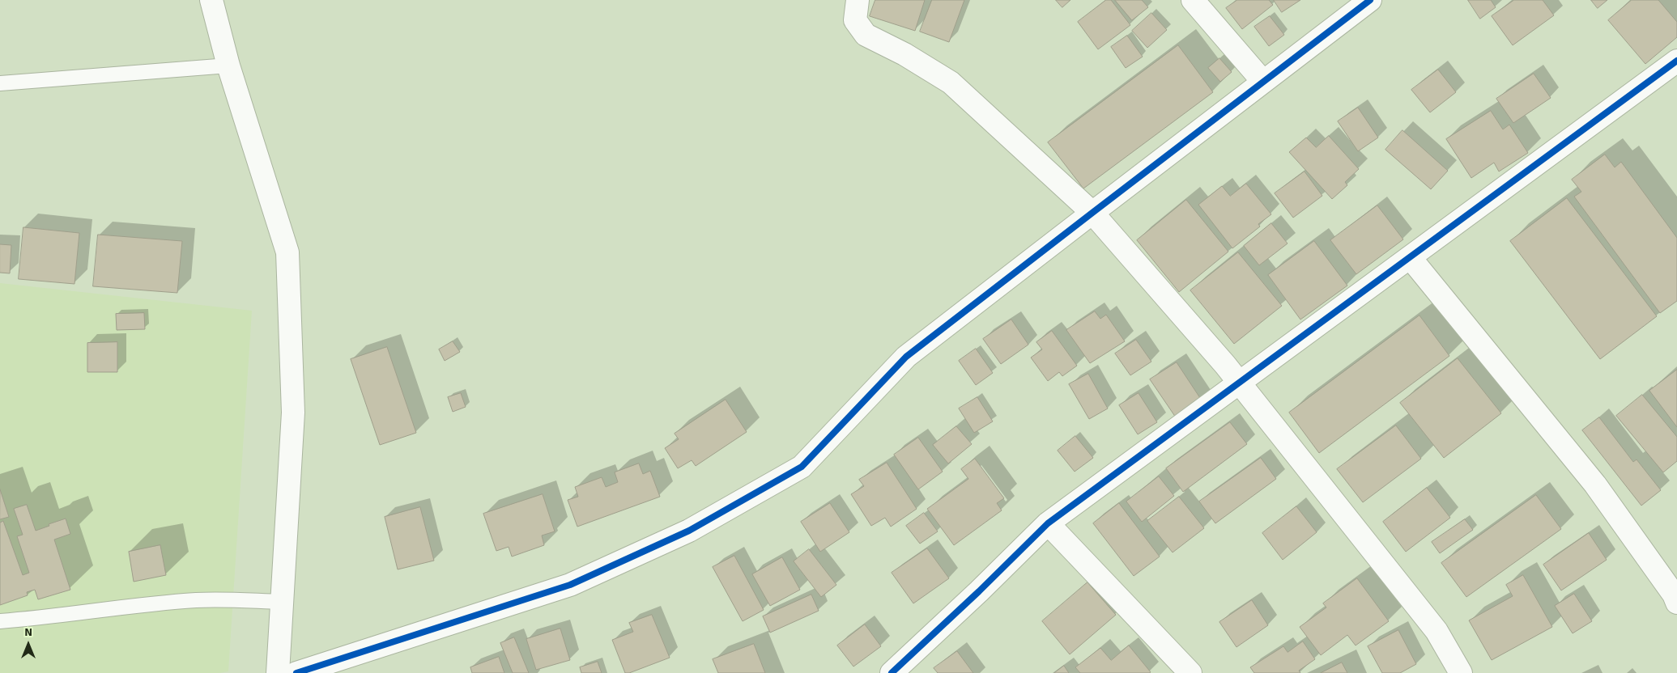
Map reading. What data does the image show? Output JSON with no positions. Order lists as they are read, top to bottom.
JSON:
{
  "north": "top"
}
